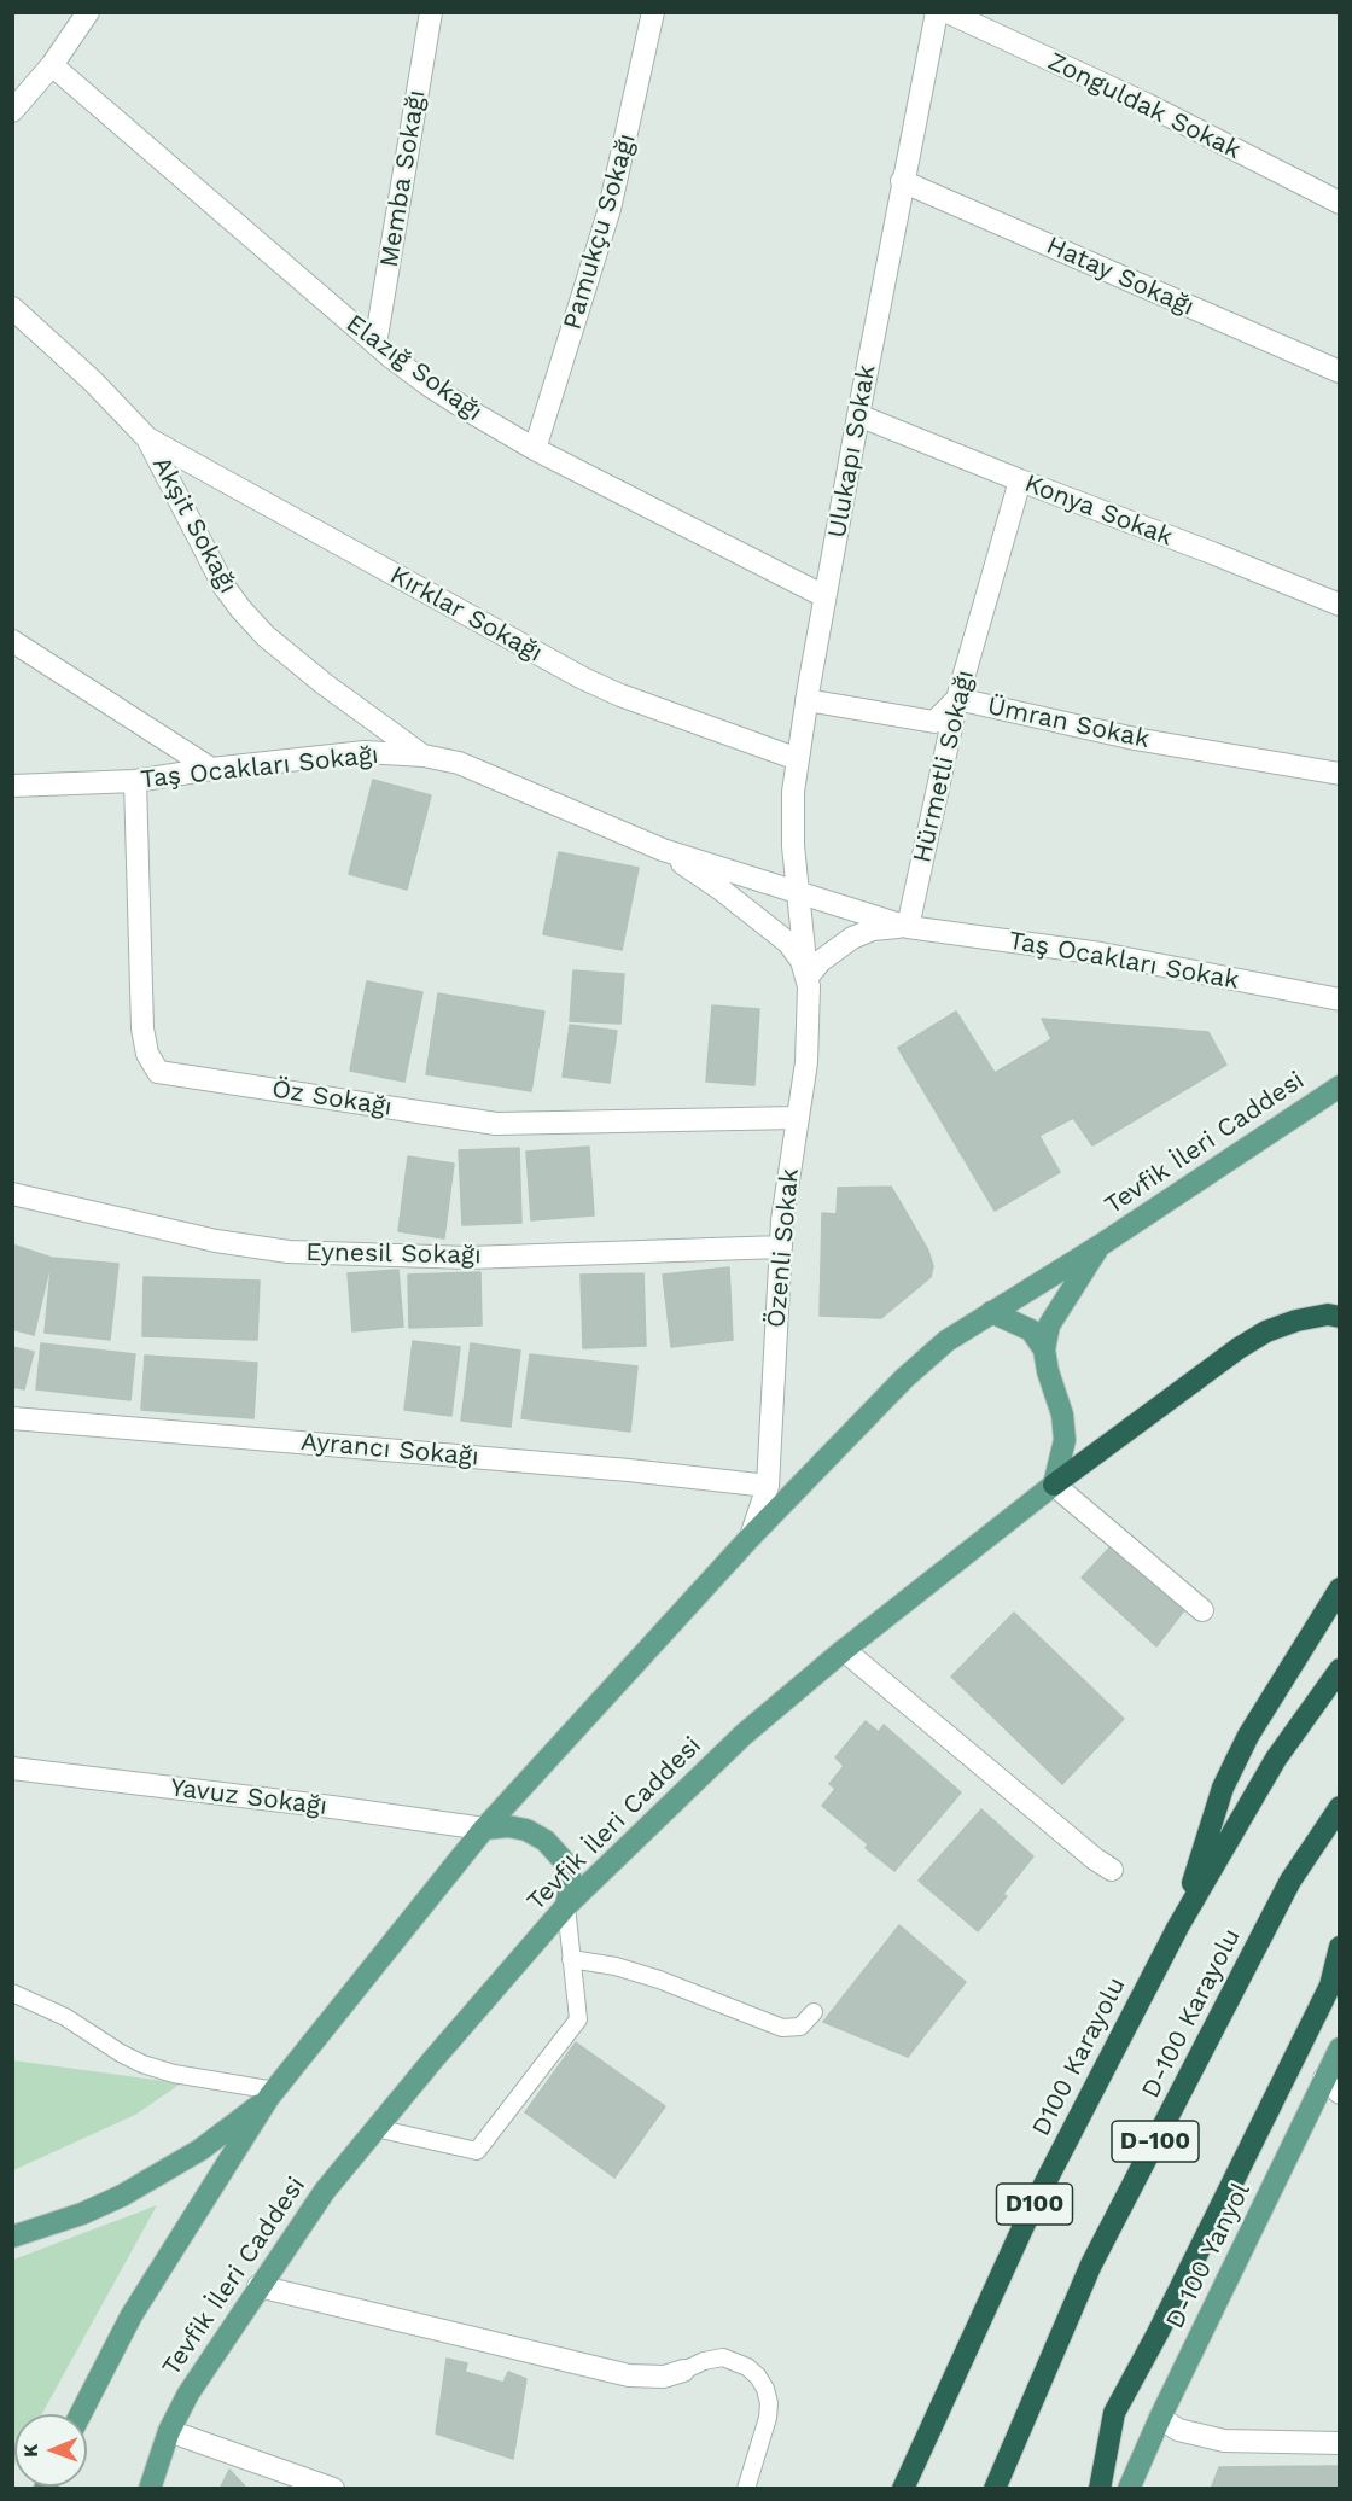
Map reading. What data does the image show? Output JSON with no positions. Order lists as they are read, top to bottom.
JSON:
{
  "streets": {
    "highway": [
      "D-100 Karayolu",
      "D100 Karayolu",
      "D-100",
      "D100"
    ],
    "main road": ["Tevfik İleri Caddesi", "D-100 Yanyol"],
    "street": [
      "Zonguldak Sokak",
      "Memba Sokağı",
      "Pamukçu Sokağı",
      "Hatay Sokağı",
      "Elazığ Sokağı",
      "Ulukapı Sokak",
      "Konya Sokak",
      "Akşit Sokağı",
      "Kırklar Sokağı",
      "Ümran Sokak",
      "Hürmetli Sokağı",
      "Taş Ocakları Sokağı",
      "Taş Ocakları Sokak",
      "Öz Sokağı",
      "Özenli Sokak",
      "Eynesil Sokağı",
      "Ayrancı Sokağı",
      "Yavuz Sokağı"
    ]
  },
  "crossings": [
    ["Memba Sokağı", "Elazığ Sokağı"],
    ["Pamukçu Sokağı", "Elazığ Sokağı"],
    ["Hatay Sokağı", "Ulukapı Sokak"],
    ["Elazığ Sokağı", "Ulukapı Sokak"],
    ["Ulukapı Sokak", "Konya Sokak"],
    ["Ulukapı Sokak", "Kırklar Sokağı"],
    ["Ulukapı Sokak", "Ümran Sokak"],
    ["Ulukapı Sokak", "Özenli Sokak"],
    ["Konya Sokak", "Hürmetli Sokağı"],
    ["Akşit Sokağı", "Kırklar Sokağı"],
    ["Akşit Sokağı", "Taş Ocakları Sokağı"],
    ["Ümran Sokak", "Hürmetli Sokağı"],
    ["Hürmetli Sokağı", "Taş Ocakları Sokak"],
    ["Taş Ocakları Sokağı", "Öz Sokağı"],
    ["Öz Sokağı", "Özenli Sokak"],
    ["Tevfik İleri Caddesi", "Özenli Sokak"],
    ["Tevfik İleri Caddesi", "Yavuz Sokağı"],
    ["Özenli Sokak", "Eynesil Sokağı"],
    ["Özenli Sokak", "Ayrancı Sokağı"]
  ],
  "north": "left"
}
